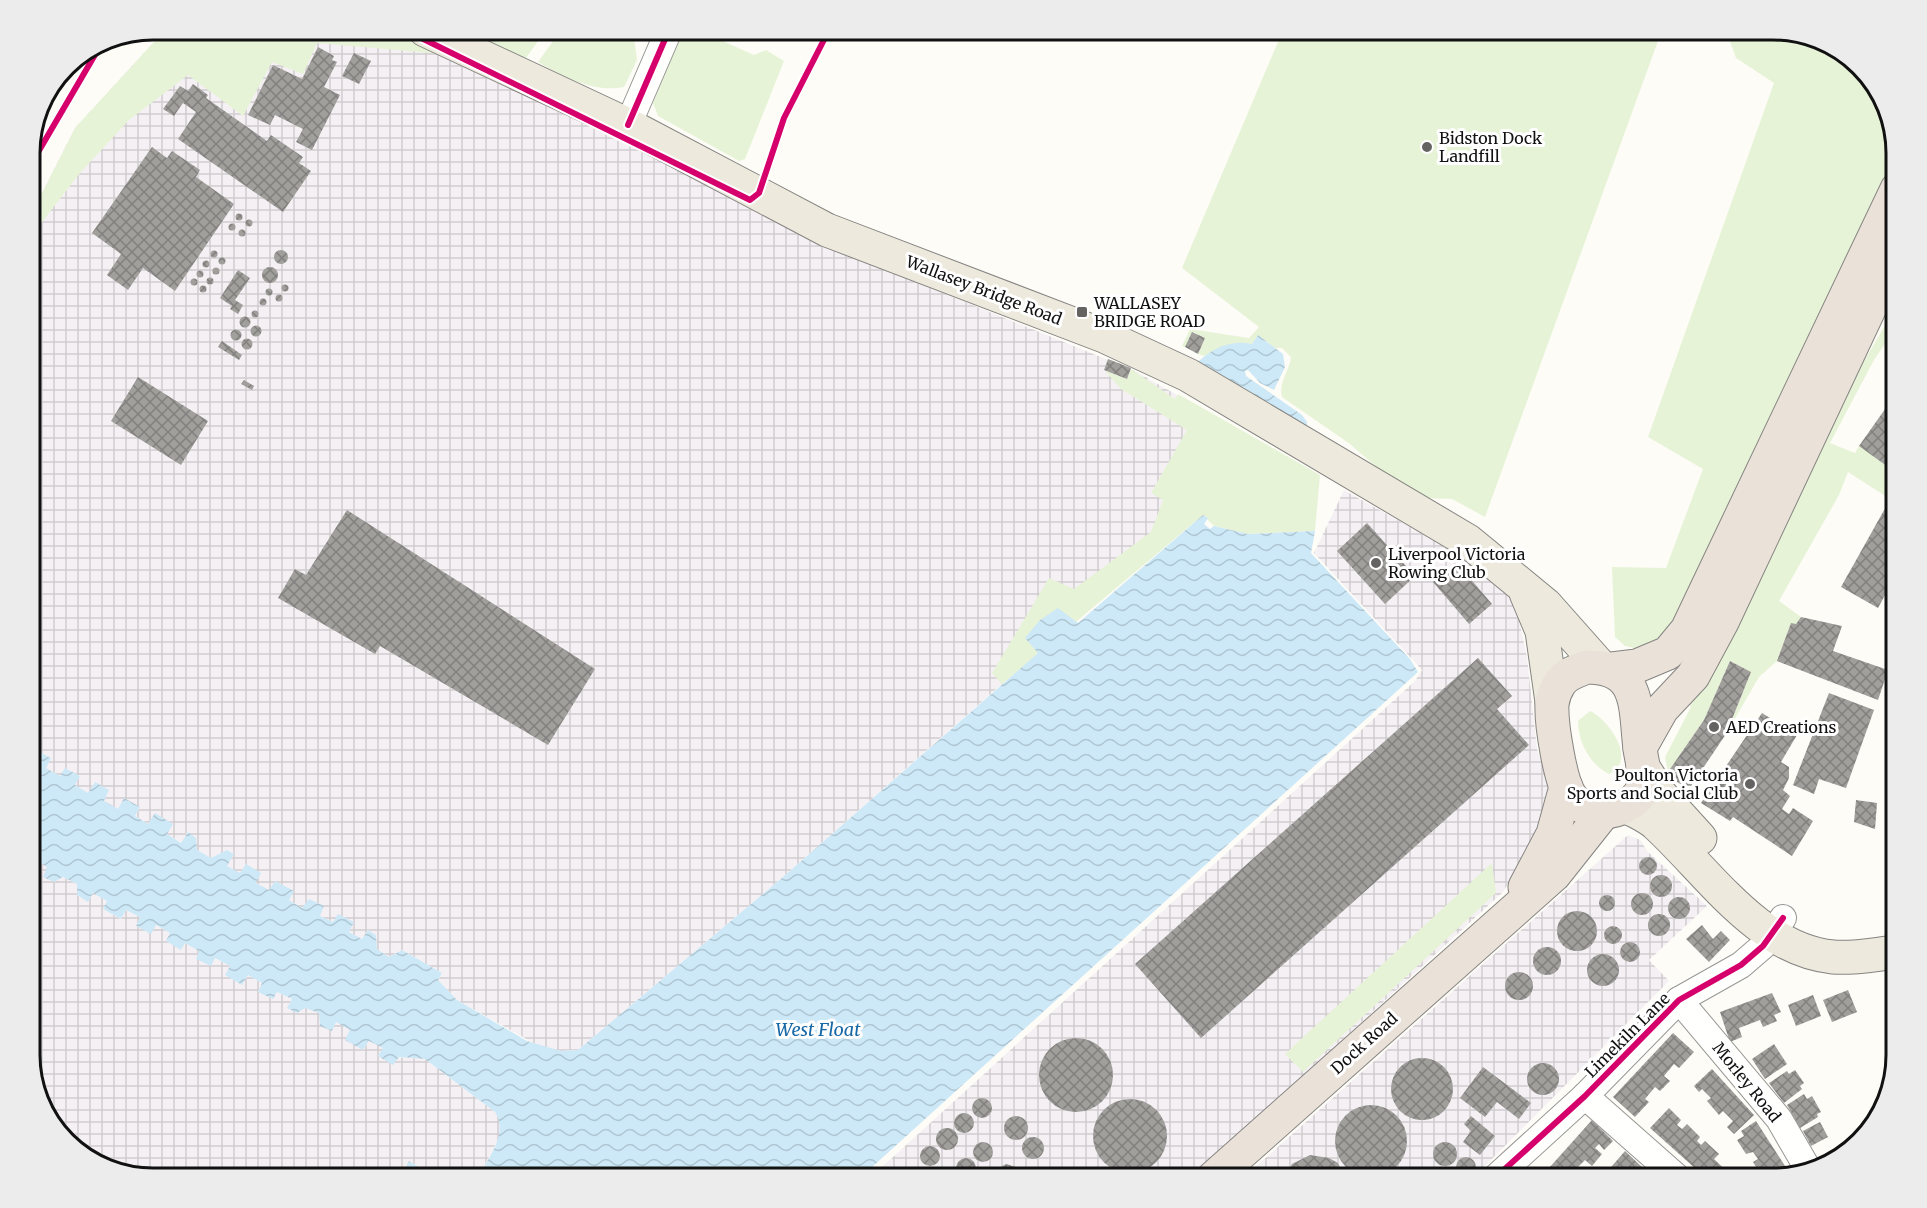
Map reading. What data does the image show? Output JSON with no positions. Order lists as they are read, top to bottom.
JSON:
{
  "streets": {
    "highway": ["Dock Road"],
    "main road": ["Wallasey Bridge Road"],
    "street": ["Limekiln Lane", "Morley Road"]
  },
  "crossings": [
    ["Wallasey Bridge Road", "Dock Road"],
    ["Limekiln Lane", "Morley Road"]
  ],
  "water": ["West Float"],
  "places": {
    "other": [
      "Bidston Dock Landfill",
      "Liverpool Victoria Rowing Club",
      "AED Creations",
      "Poulton Victoria Sports and Social Club"
    ],
    "transit": ["WALLASEY BRIDGE ROAD"]
  }
}
